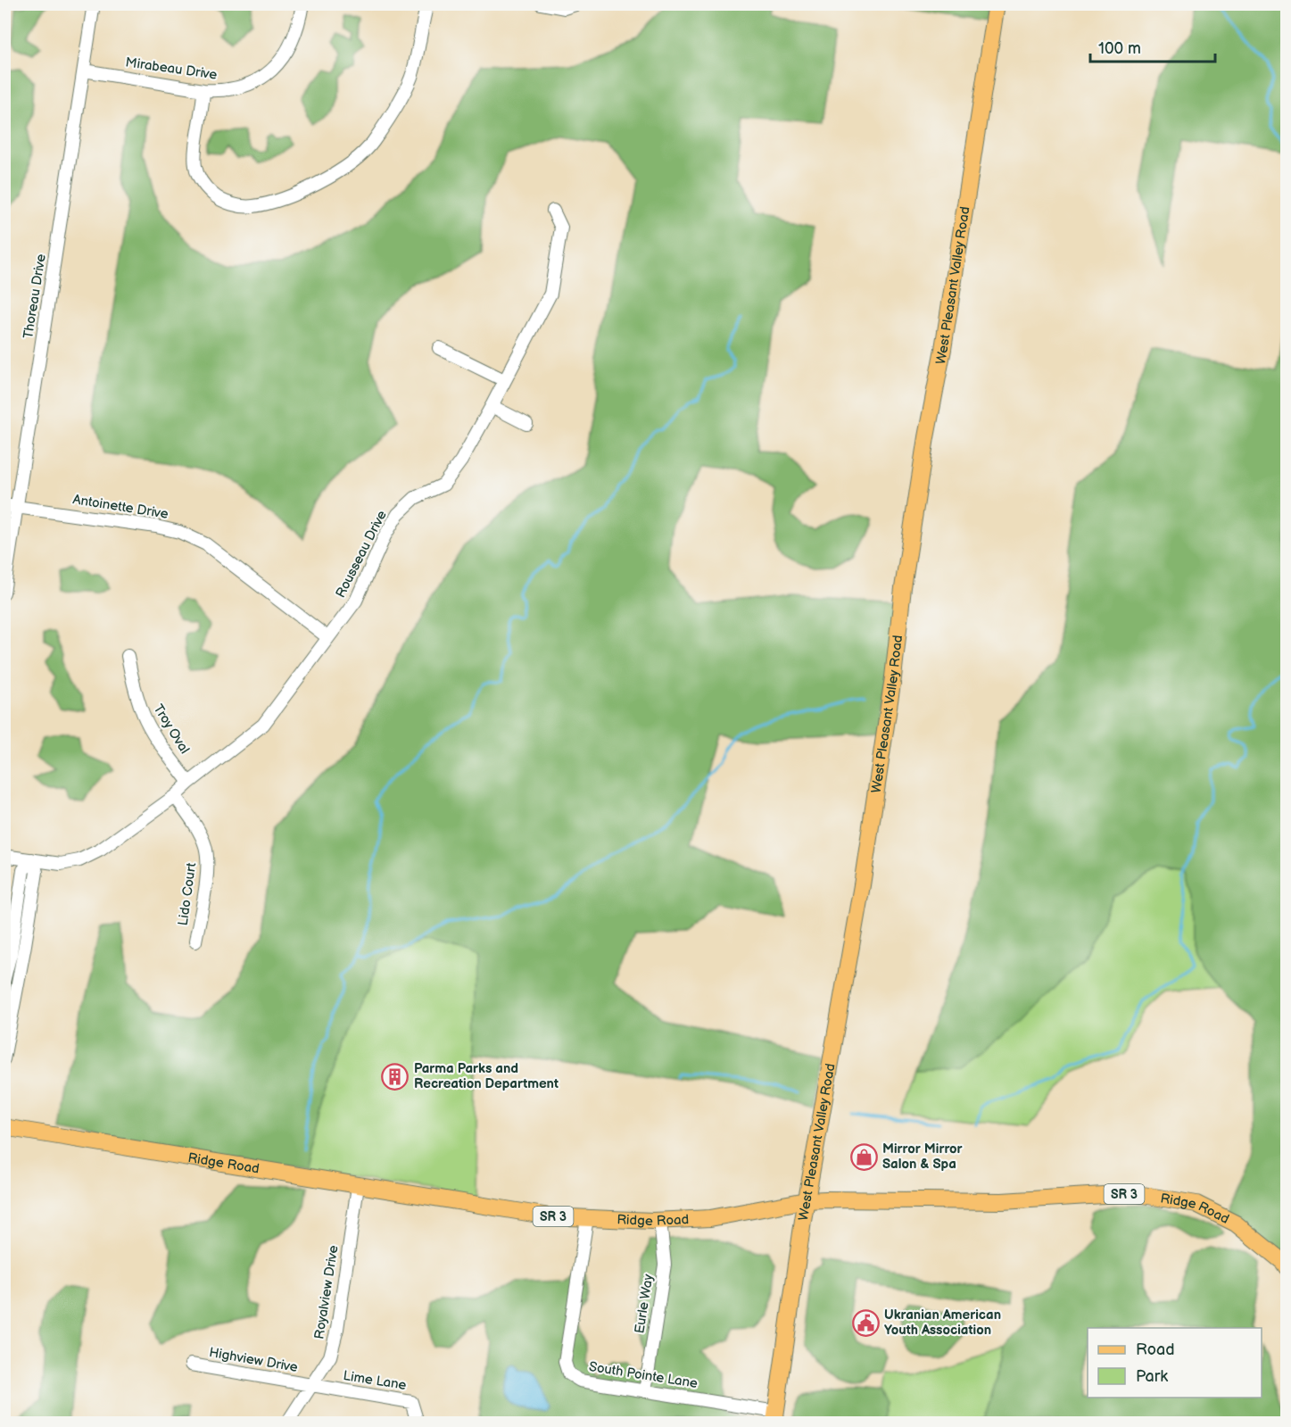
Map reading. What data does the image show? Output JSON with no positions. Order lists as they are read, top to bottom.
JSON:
{
  "streets": {
    "main road": ["West Pleasant Valley Road", "Ridge Road", "SR 3"],
    "street": [
      "Mirabeau Drive",
      "Thoreau Drive",
      "Antoinette Drive",
      "Rousseau Drive",
      "Troy Oval",
      "Lido Court",
      "Royalview Drive",
      "Eurle Way",
      "Highview Drive",
      "South Pointe Lane",
      "Lime Lane"
    ]
  },
  "crossings": [
    ["Mirabeau Drive", "Thoreau Drive"],
    ["West Pleasant Valley Road", "Ridge Road"],
    ["West Pleasant Valley Road", "South Pointe Lane"],
    ["Thoreau Drive", "Antoinette Drive"],
    ["Antoinette Drive", "Rousseau Drive"],
    ["Rousseau Drive", "Troy Oval"],
    ["Rousseau Drive", "Lido Court"],
    ["Ridge Road", "Royalview Drive"],
    ["Ridge Road", "Eurle Way"],
    ["Ridge Road", "South Pointe Lane"],
    ["Royalview Drive", "Highview Drive"],
    ["Royalview Drive", "Lime Lane"],
    ["Eurle Way", "South Pointe Lane"],
    ["Highview Drive", "Lime Lane"]
  ],
  "places": {
    "building": ["Parma Parks and Recreation Department"],
    "shop": ["Mirror Mirror Salon & Spa"],
    "public building": ["Ukranian American Youth Association"]
  },
  "legend": ["Road", "Park"],
  "scale_bar": "100 m"
}
